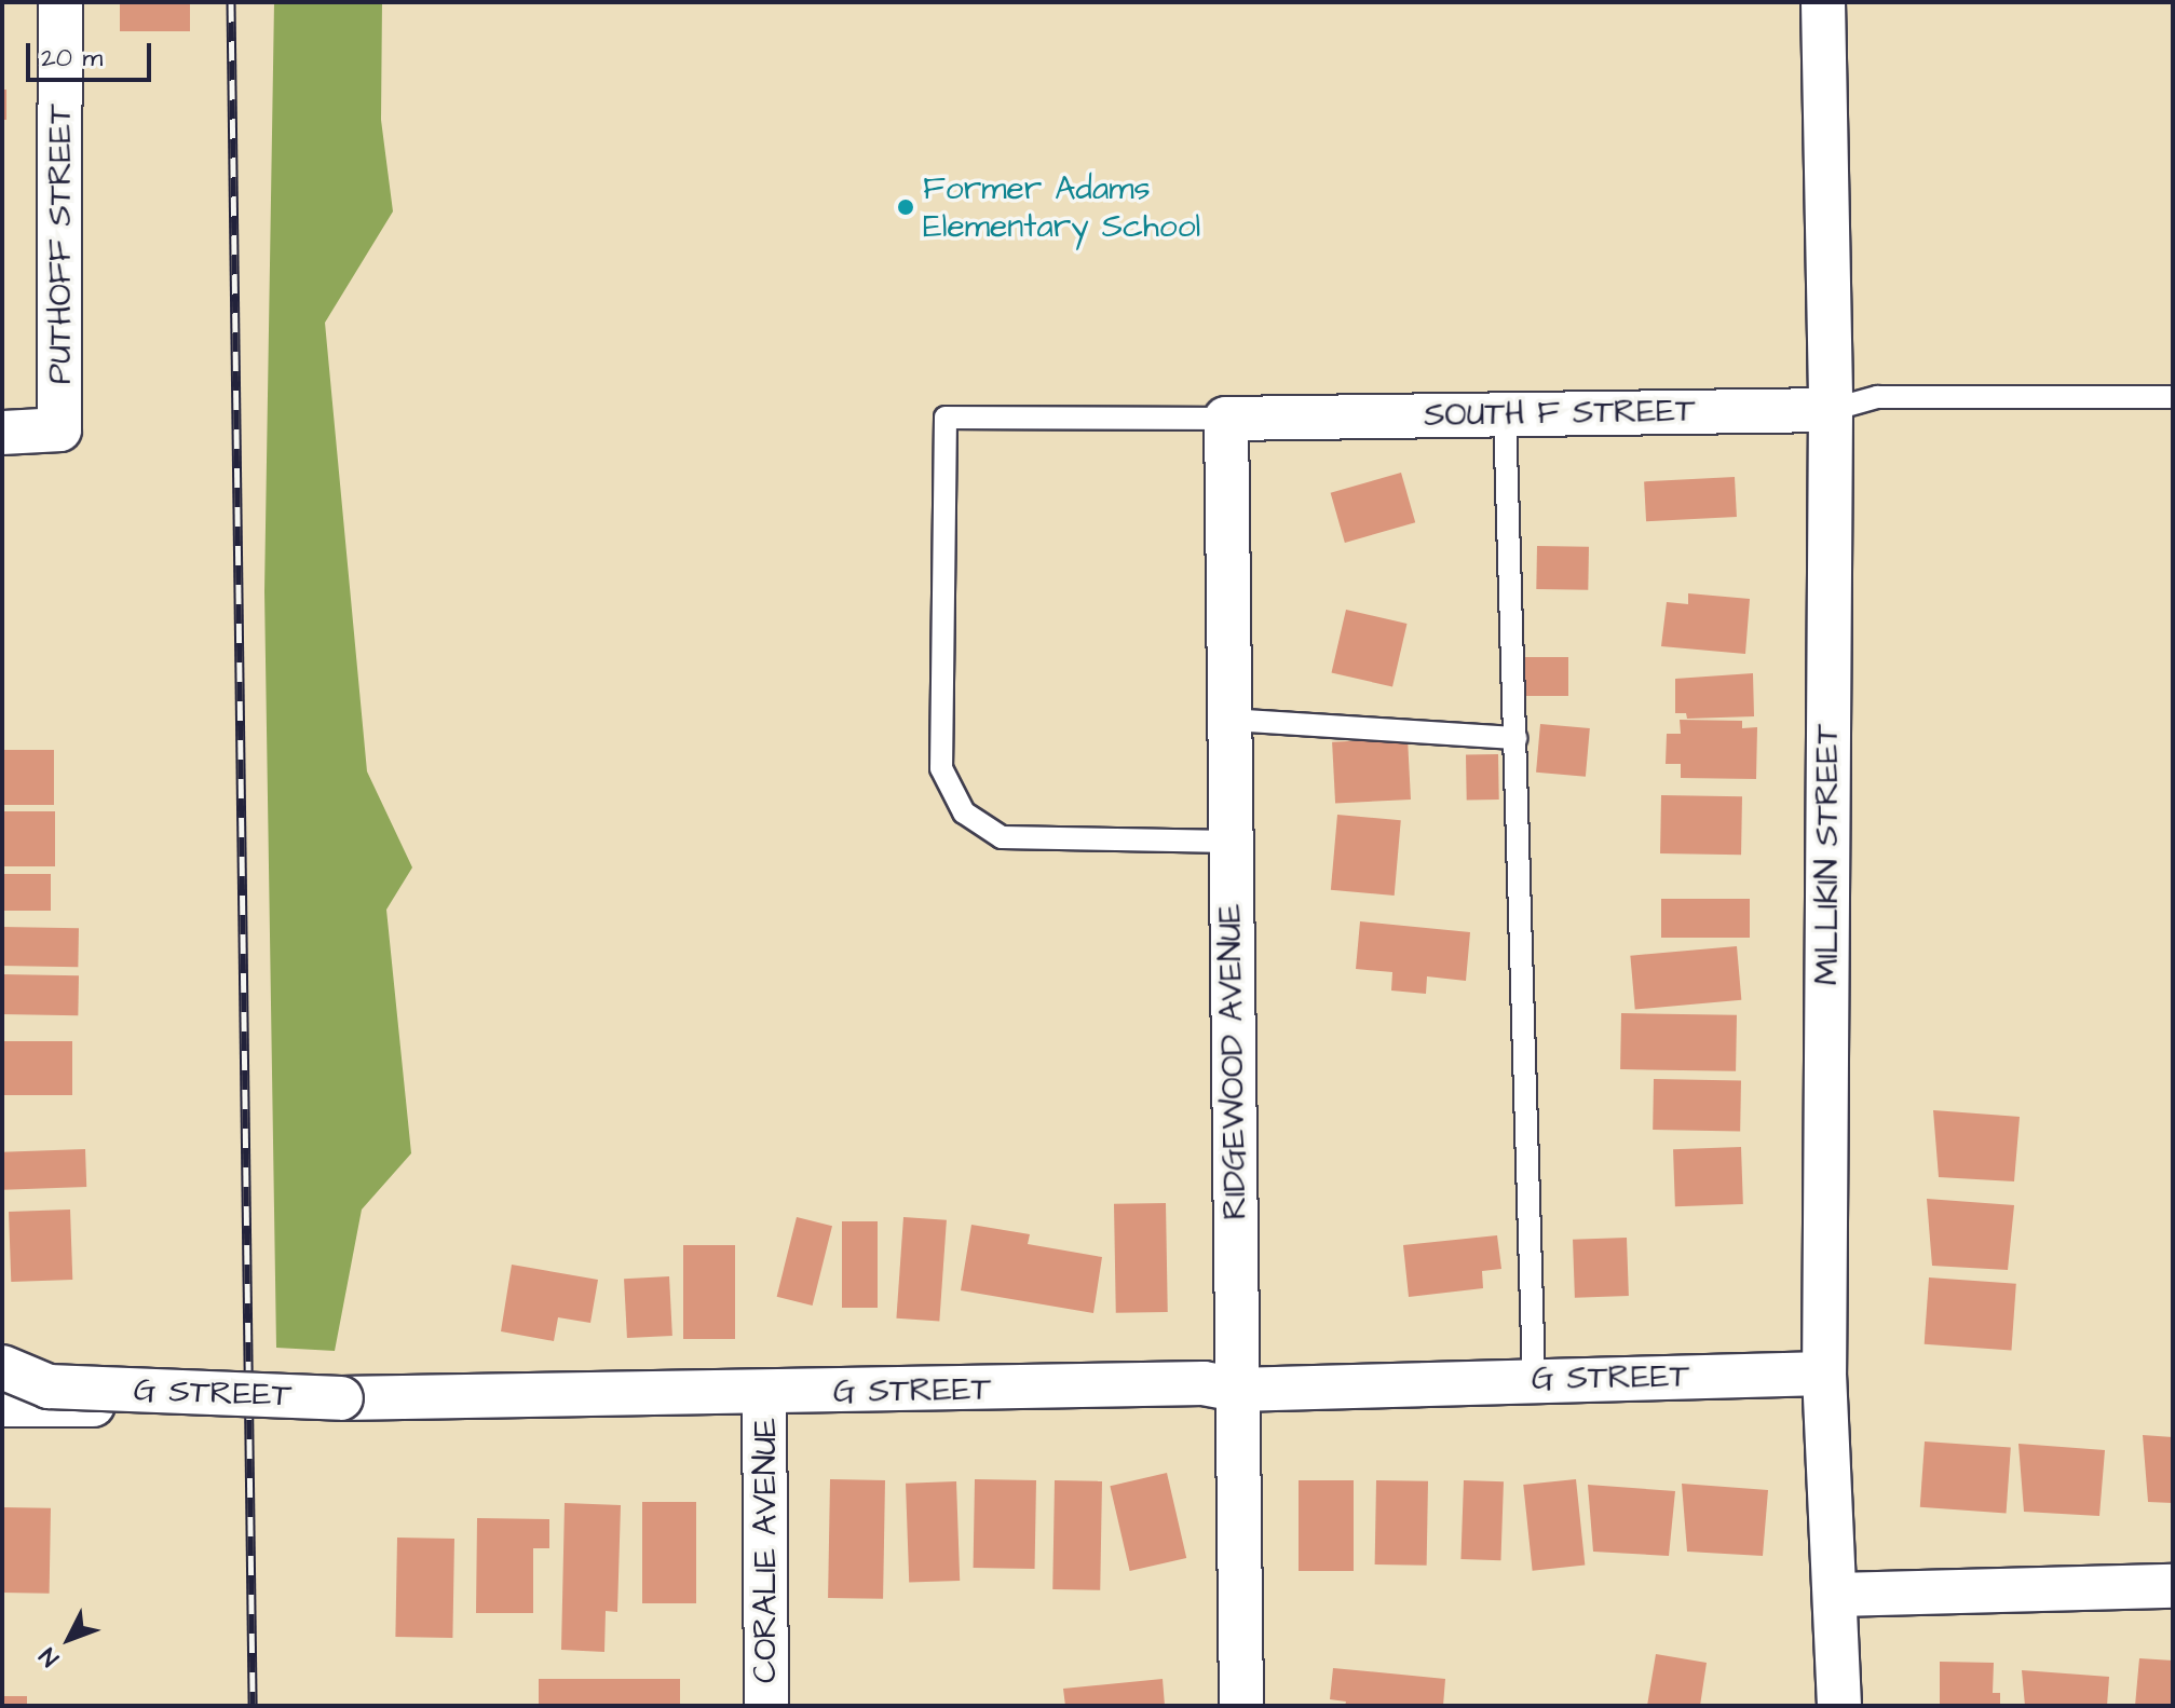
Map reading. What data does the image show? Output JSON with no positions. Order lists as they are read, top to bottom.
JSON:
{
  "streets": {
    "street": [
      "PUTHOFF STREET",
      "SOUTH F STREET",
      "MILLIKIN STREET",
      "RIDGEWOOD AVENUE",
      "G STREET",
      "CORALIE AVENUE"
    ]
  },
  "crossings": [
    ["SOUTH F STREET", "MILLIKIN STREET"],
    ["SOUTH F STREET", "RIDGEWOOD AVENUE"],
    ["MILLIKIN STREET", "G STREET"],
    ["RIDGEWOOD AVENUE", "G STREET"],
    ["G STREET", "CORALIE AVENUE"]
  ],
  "places": ["Former Adams Elementary School"],
  "scale_bar": "20 m",
  "north": "bottom left"
}
